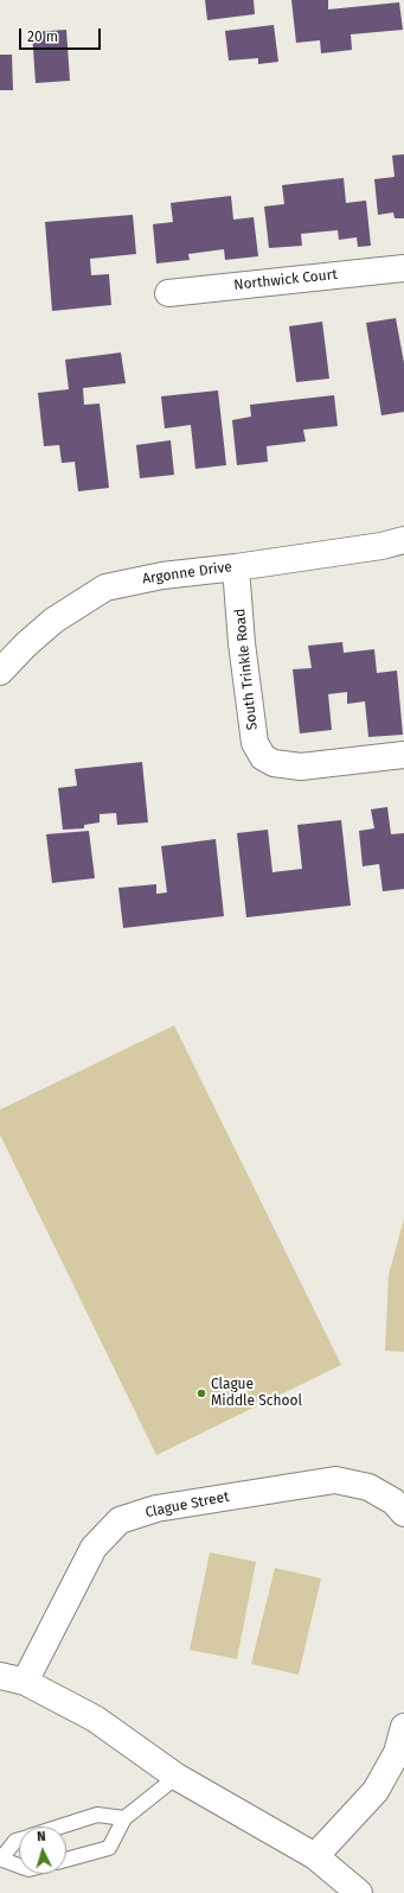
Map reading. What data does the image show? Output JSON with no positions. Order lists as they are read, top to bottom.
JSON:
{
  "streets": {
    "street": [
      "Northwick Court",
      "Argonne Drive",
      "South Trinkle Road",
      "Clague Street"
    ]
  },
  "crossings": [
    ["Argonne Drive", "South Trinkle Road"]
  ],
  "places": ["Clague Middle School"],
  "scale_bar": "20 m",
  "north": "top"
}
